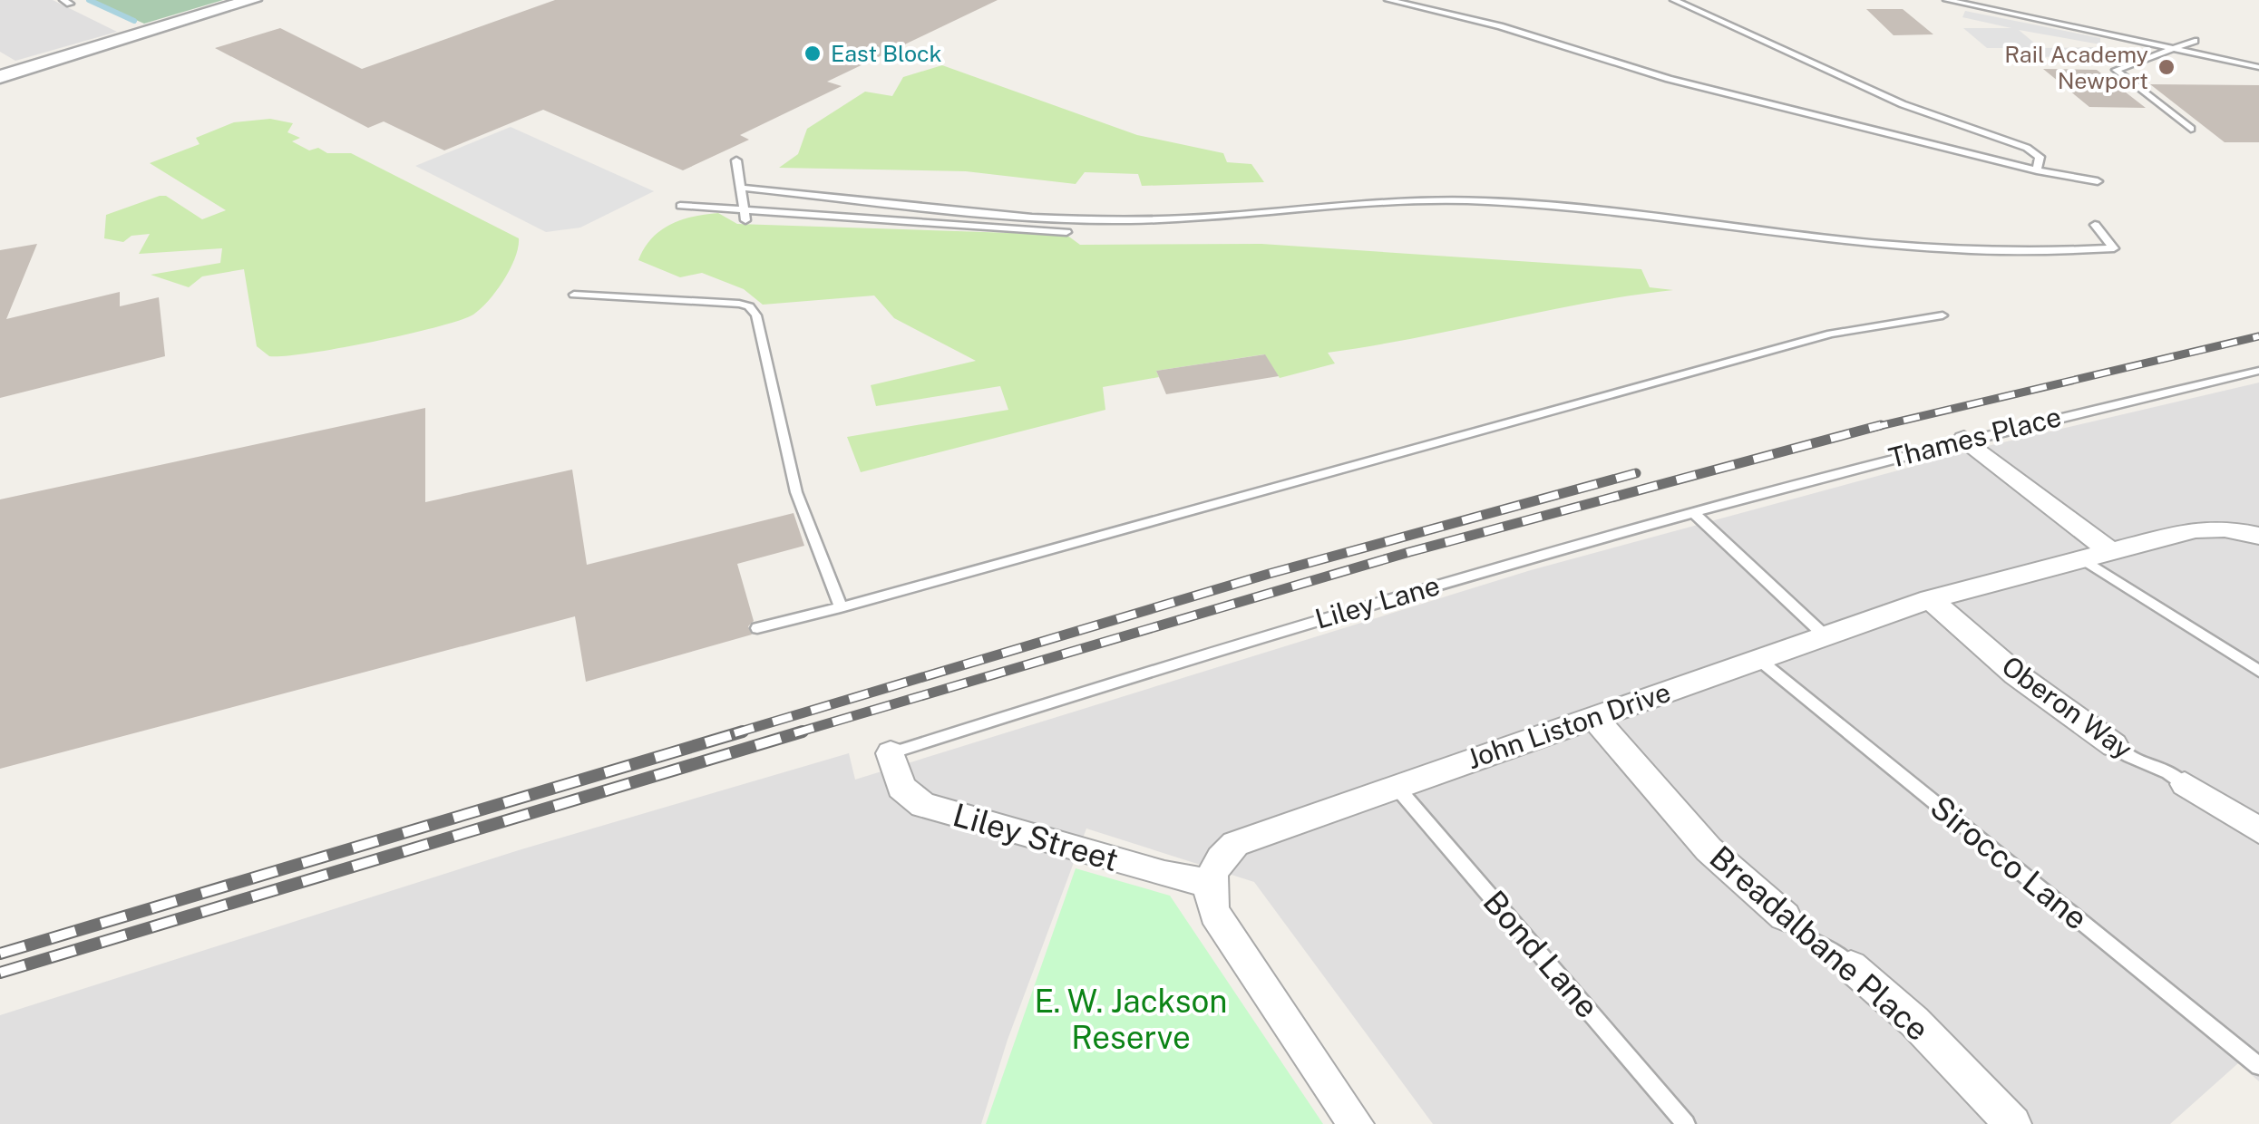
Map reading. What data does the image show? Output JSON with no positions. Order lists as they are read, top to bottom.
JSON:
{
  "streets": {
    "street": [
      "Oberon Way",
      "John Liston Drive",
      "Liley Street",
      "Breadalbane Place"
    ],
    "lane": [
      "Thames Place",
      "Liley Lane",
      "Sirocco Lane",
      "Bond Lane"
    ]
  },
  "crossings": [
    ["Thames Place", "Liley Lane"],
    ["Liley Lane", "Liley Street"],
    ["Oberon Way", "John Liston Drive"],
    ["John Liston Drive", "Liley Street"],
    ["John Liston Drive", "Sirocco Lane"],
    ["John Liston Drive", "Breadalbane Place"],
    ["John Liston Drive", "Bond Lane"]
  ],
  "parks": ["E. W. Jackson Reserve"],
  "places": ["East Block", "Rail Academy Newport"]
}
